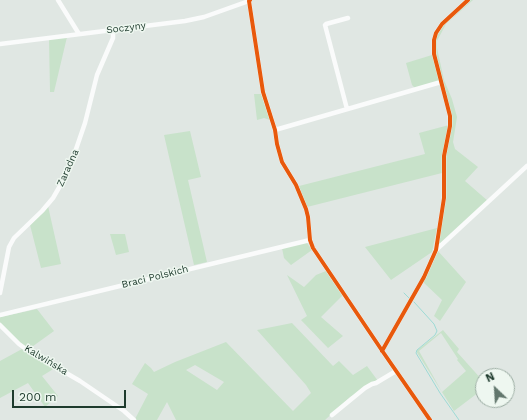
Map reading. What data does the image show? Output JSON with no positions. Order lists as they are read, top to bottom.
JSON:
{
  "streets": {
    "street": [
      "Soczyny",
      "Zaradna",
      "Braci Polskich",
      "Kalwińska"
    ]
  },
  "crossings": [
    ["Soczyny", "Zaradna"]
  ],
  "scale_bar": "200 m",
  "north": "top left"
}
